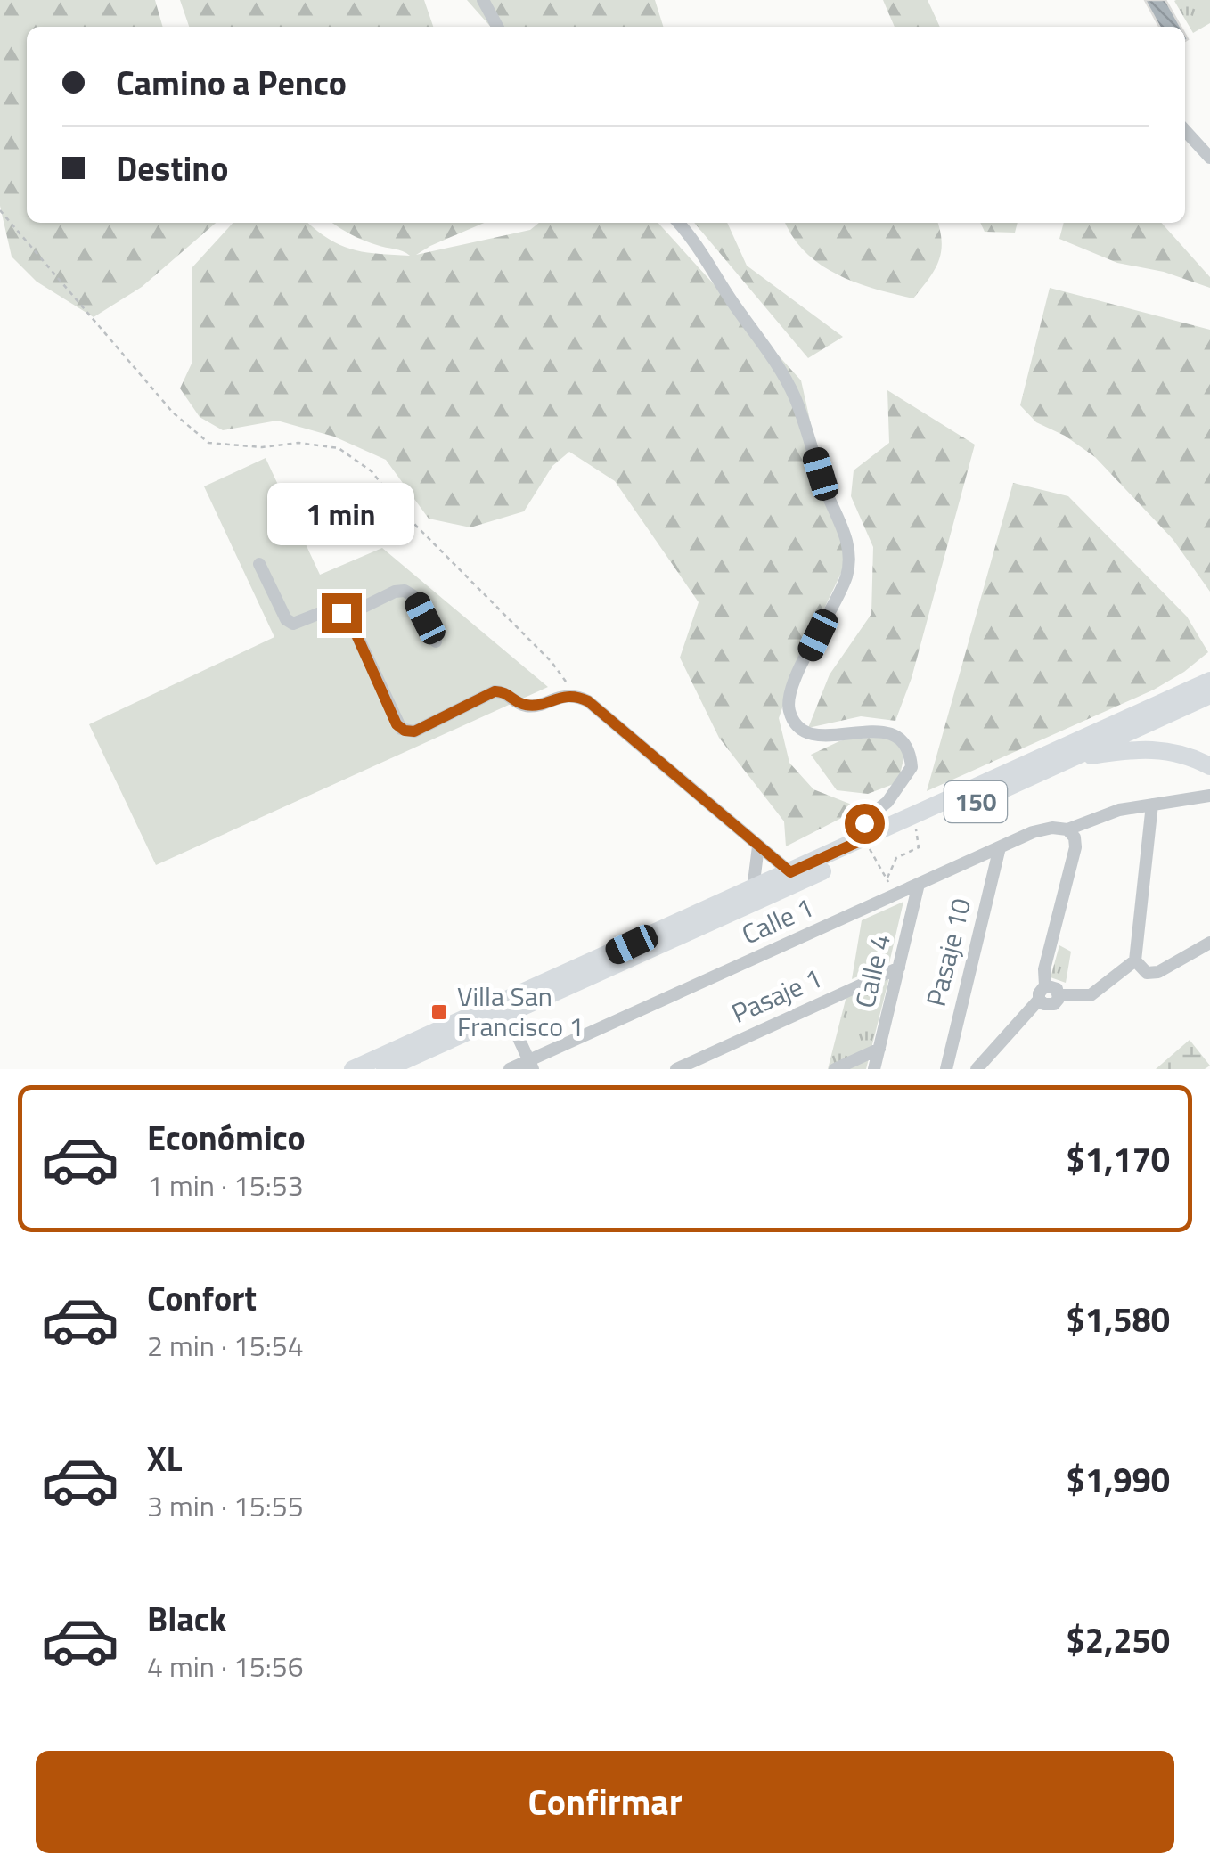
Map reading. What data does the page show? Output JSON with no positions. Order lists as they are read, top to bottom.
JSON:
{
  "streets": {
    "highway": ["150"],
    "street": [
      "Calle 1",
      "Pasaje 10",
      "Calle 4",
      "Pasaje 1"
    ]
  },
  "crossings": [
    ["Calle 1", "Pasaje 10"],
    ["Calle 1", "Calle 4"],
    ["Calle 4", "Pasaje 1"]
  ],
  "places": {
    "transit": ["Villa San Francisco 1"]
  },
  "page": {
    "banner": ["Camino a Penco", "Destino"],
    "bubble": "1 min",
    "list": [
      {
        "name": "Económico",
        "note": "1 min · 15:53",
        "value": "$1,170"
      },
      {
        "name": "Confort",
        "note": "2 min · 15:54",
        "value": "$1,580"
      },
      {
        "name": "XL",
        "note": "3 min · 15:55",
        "value": "$1,990"
      },
      {
        "name": "Black",
        "note": "4 min · 15:56",
        "value": "$2,250"
      }
    ],
    "buttons": "Confirmar"
  }
}
